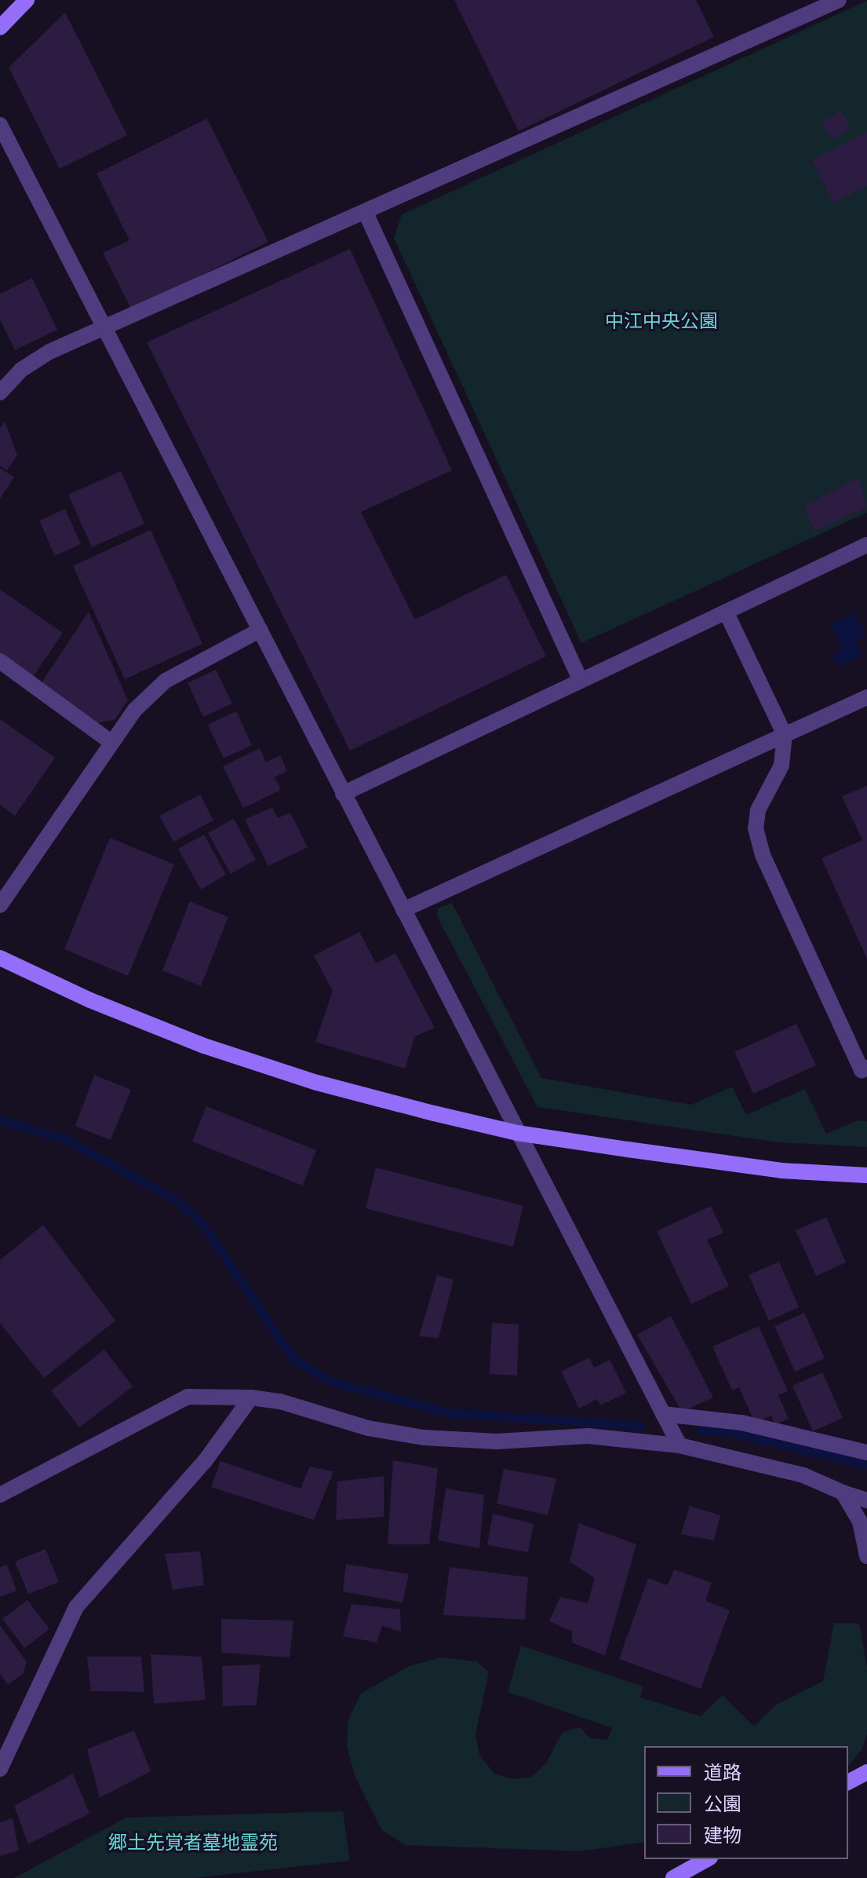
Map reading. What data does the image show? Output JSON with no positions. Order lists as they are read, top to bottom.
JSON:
{
  "parks": ["中江中央公園", "郷土先覚者墓地霊苑"],
  "legend": ["道路", "公園", "建物"]
}
